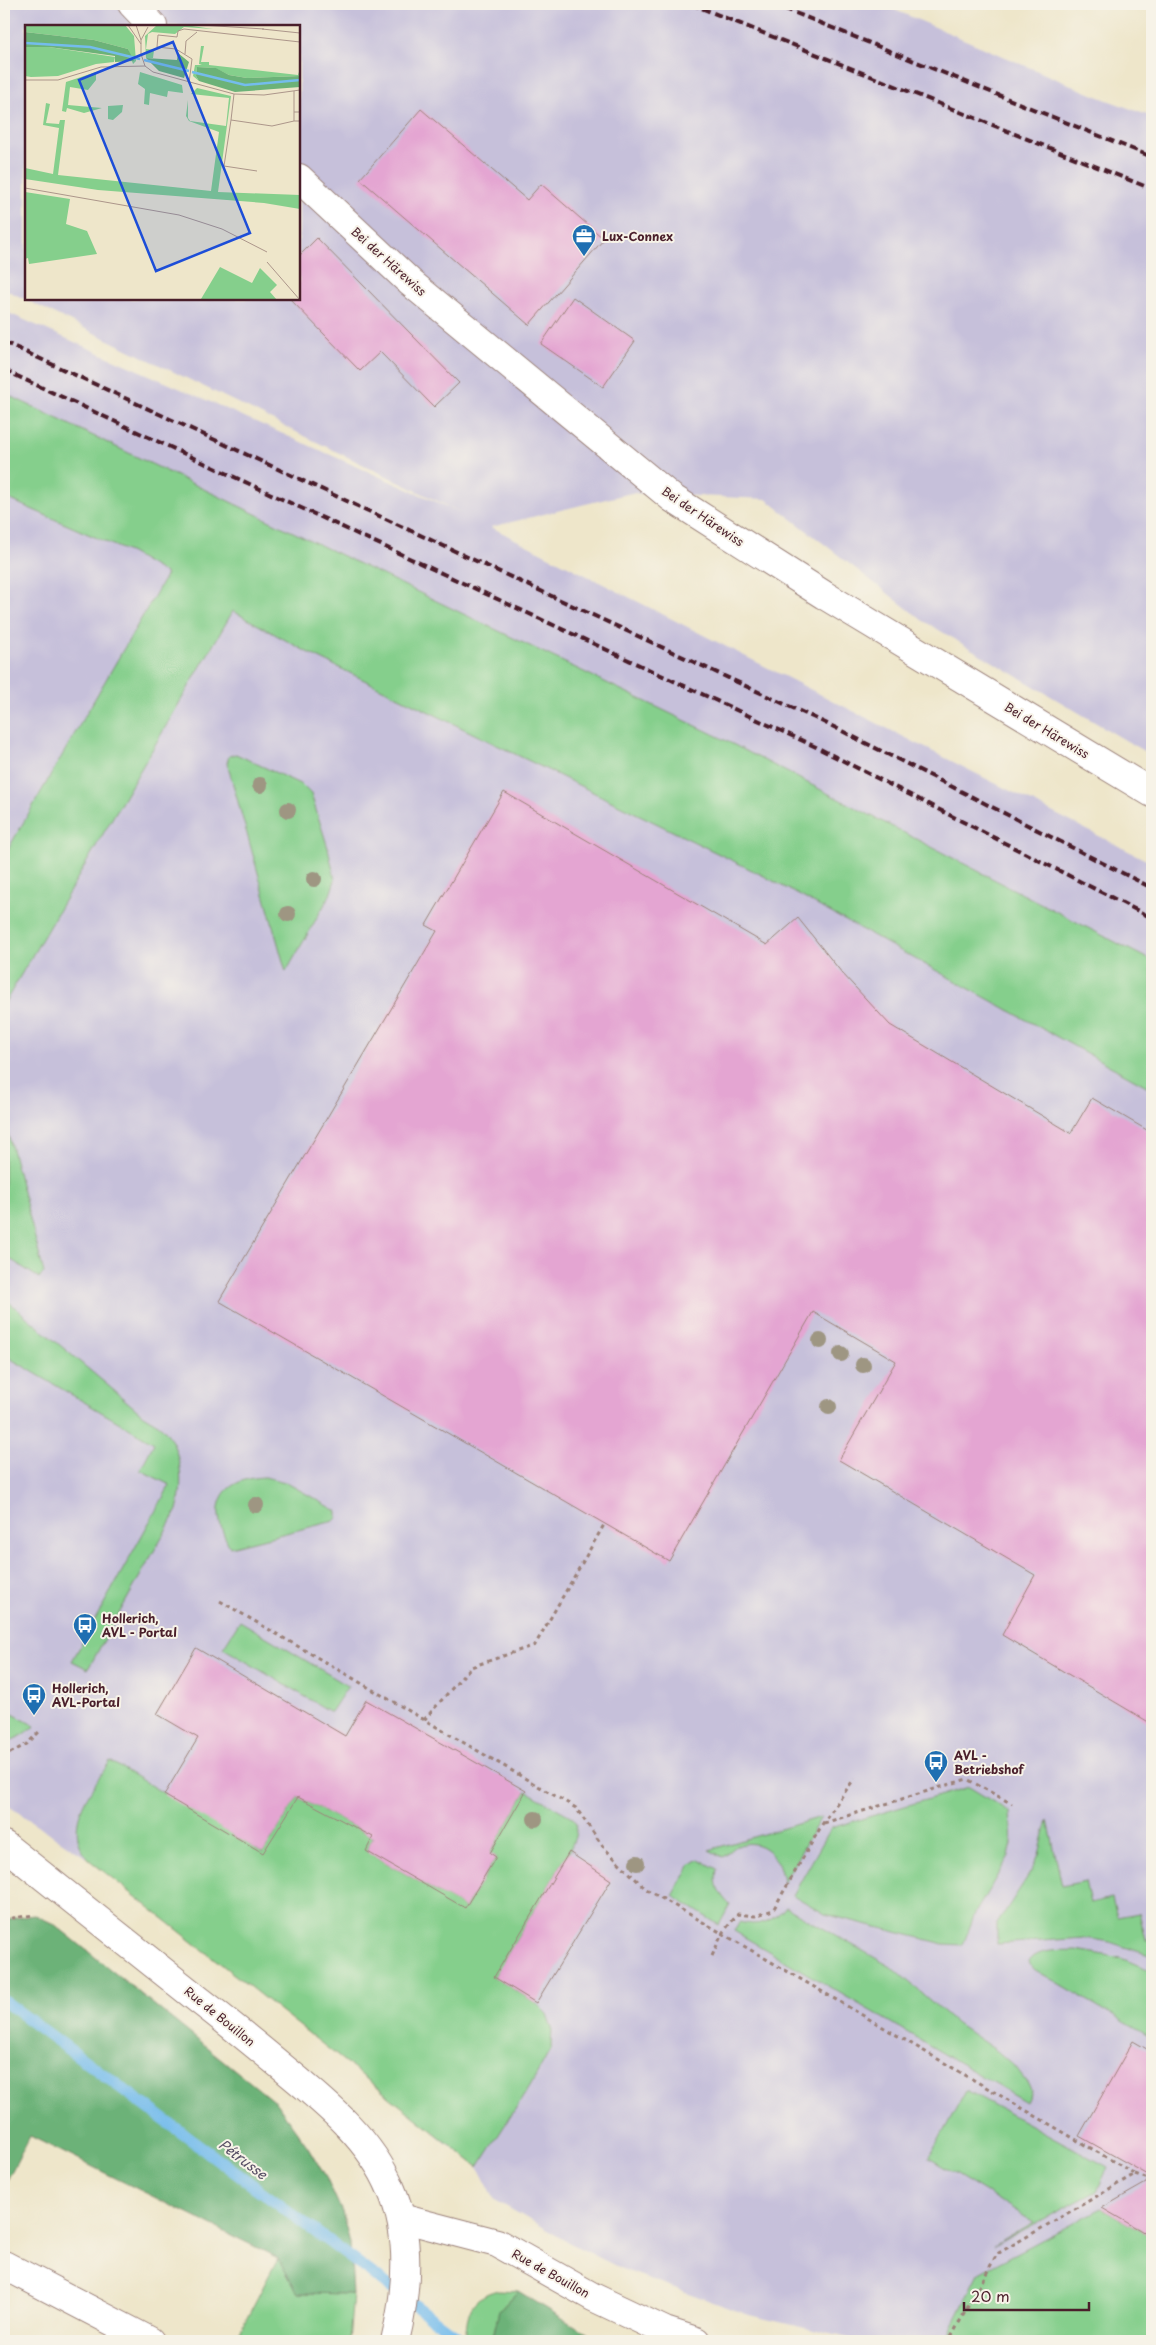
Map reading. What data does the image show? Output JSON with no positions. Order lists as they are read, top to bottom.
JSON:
{
  "streets": {
    "street": ["Bei der Härewiss", "Rue de Bouillon"]
  },
  "water": ["Pétrusse"],
  "places": {
    "office": ["Lux-Connex"],
    "bus stop": ["Hollerich, AVL - Portal", "Hollerich, AVL-Portal", "AVL - Betriebshof"]
  },
  "scale_bar": "20 m"
}
